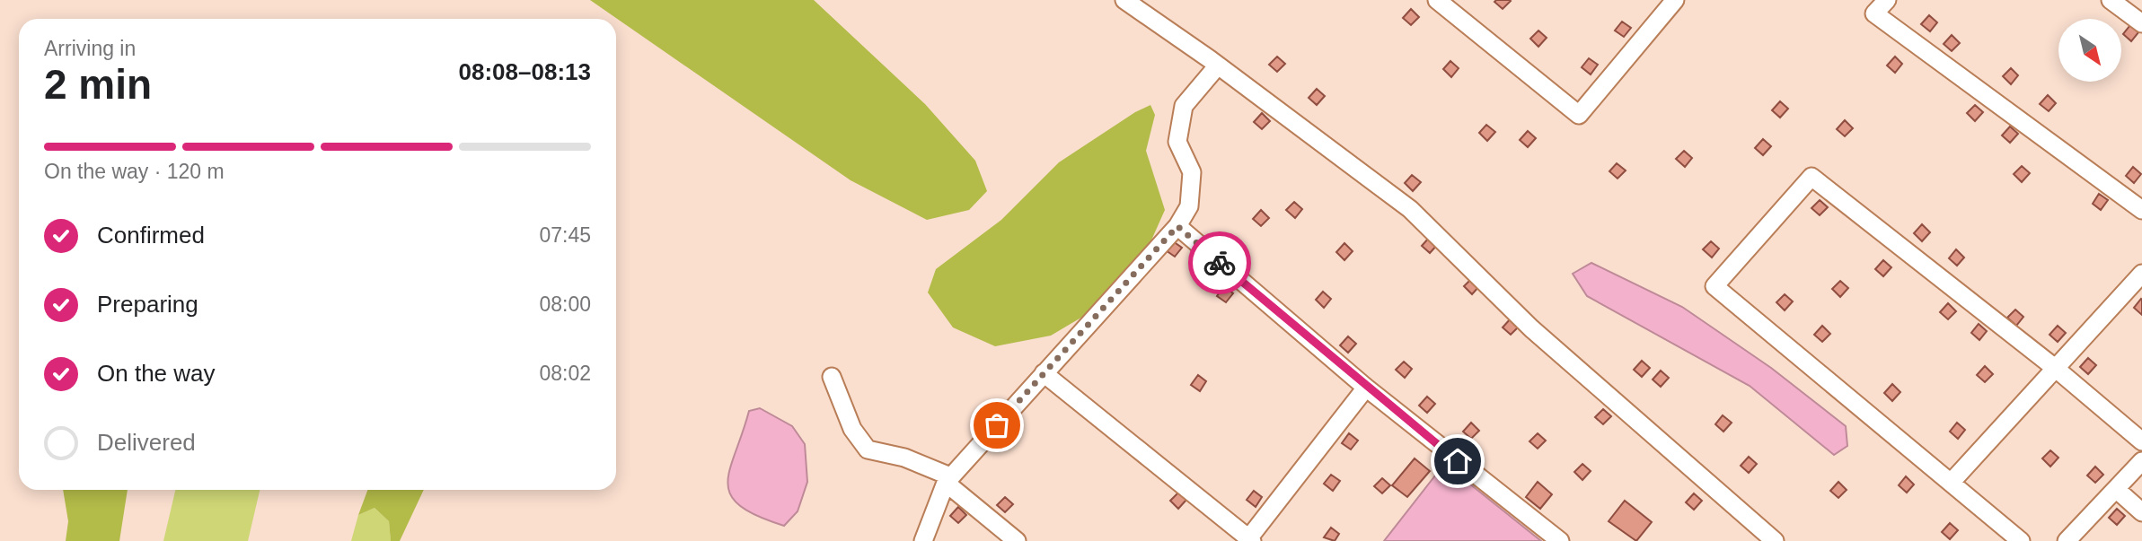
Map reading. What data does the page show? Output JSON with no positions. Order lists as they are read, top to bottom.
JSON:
{
  "north": "bottom right",
  "page": {
    "heading": ["2 min", "Arriving in", "08:08–08:13"],
    "bar": "On the way · 120 m",
    "list": [
      ["Confirmed", "07:45"],
      ["Preparing", "08:00"],
      ["On the way", "08:02"],
      "Delivered"
    ]
  }
}
